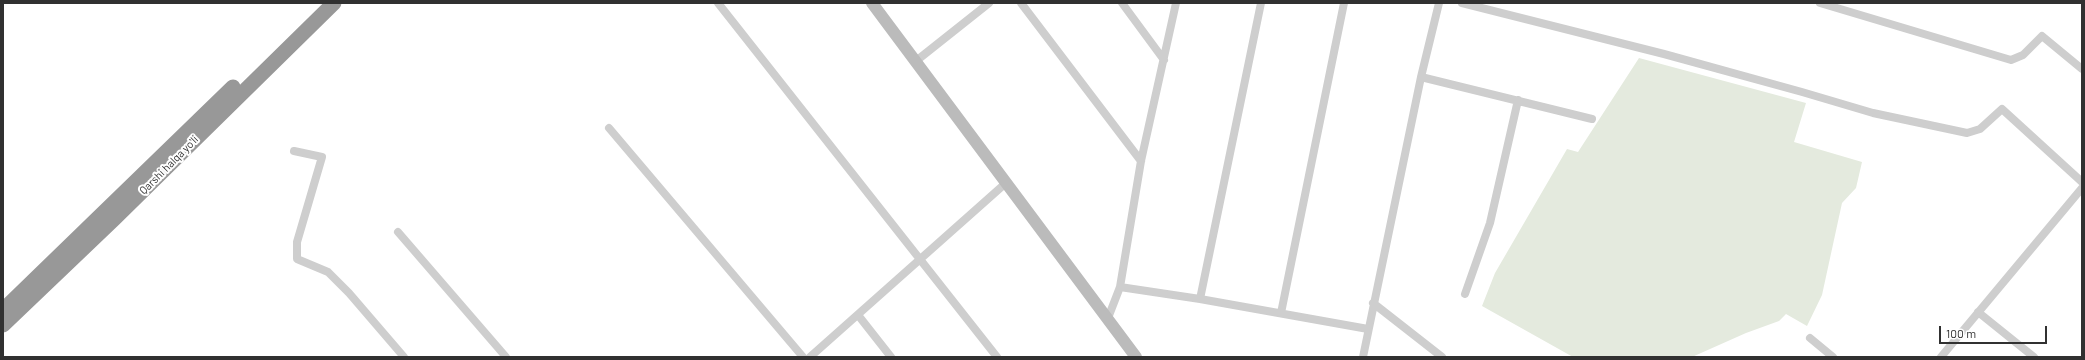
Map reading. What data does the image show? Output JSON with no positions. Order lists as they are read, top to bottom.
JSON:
{
  "streets": {
    "highway": ["Qarshi halqa yoʻli"]
  },
  "scale_bar": "100 m"
}
